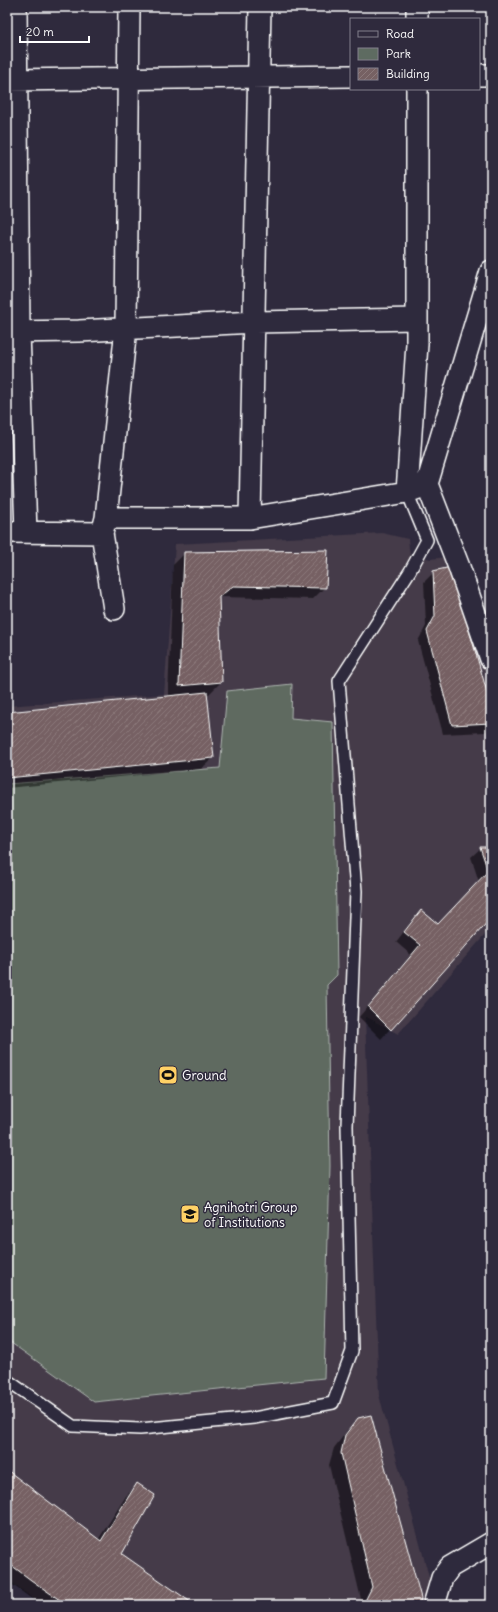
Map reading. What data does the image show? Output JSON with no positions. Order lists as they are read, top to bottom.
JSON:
{
  "places": {
    "sports": ["Ground"],
    "school or university": ["Agnihotri Group of Institutions"]
  },
  "legend": ["Road", "Park", "Building"],
  "scale_bar": "20 m"
}
